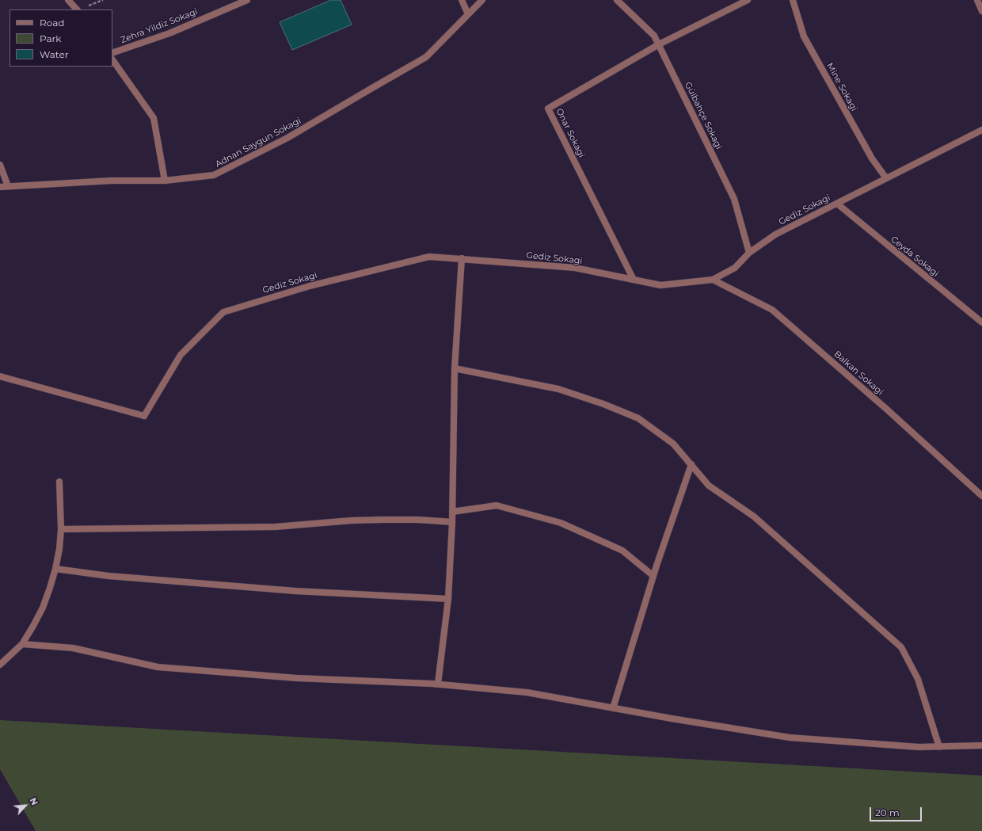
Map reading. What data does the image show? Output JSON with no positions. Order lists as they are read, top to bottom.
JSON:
{
  "streets": {
    "street": [
      "Zehra Yildiz Sokagi",
      "Mine Sokagi",
      "Gülbahçe Sokagi",
      "Onar Sokagi",
      "Adnan Saygun Sokagi",
      "Gediz Sokagi",
      "Ceyda Sokagi",
      "Balkan Sokagi"
    ]
  },
  "crossings": [
    ["Mine Sokagi", "Gediz Sokagi"],
    ["Gülbahçe Sokagi", "Onar Sokagi"],
    ["Gülbahçe Sokagi", "Gediz Sokagi"],
    ["Onar Sokagi", "Gediz Sokagi"],
    ["Gediz Sokagi", "Ceyda Sokagi"],
    ["Gediz Sokagi", "Balkan Sokagi"]
  ],
  "legend": ["Road", "Park", "Water"],
  "scale_bar": "20 m",
  "north": "top right"
}
